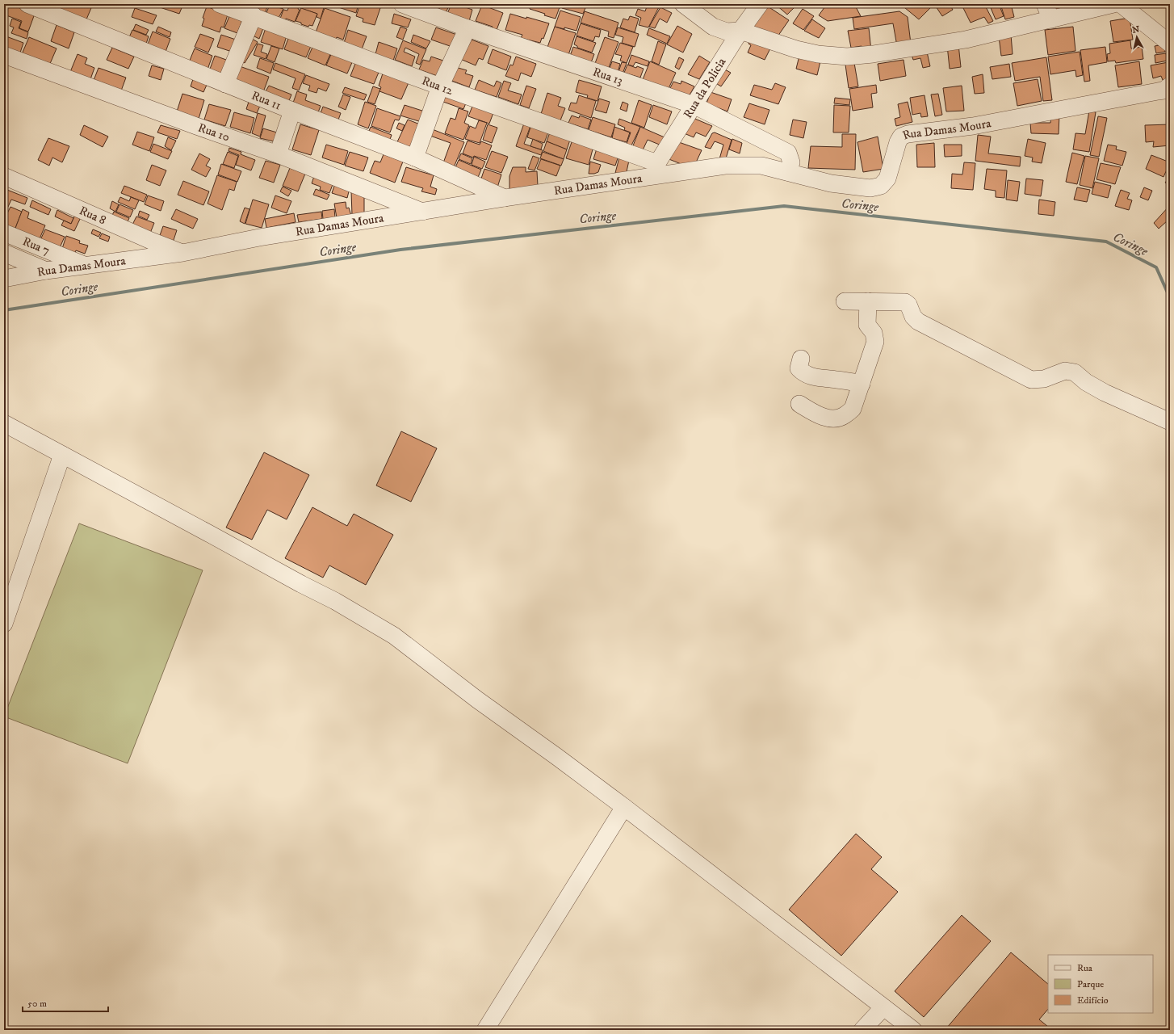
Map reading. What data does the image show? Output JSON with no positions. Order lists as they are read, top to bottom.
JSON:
{
  "streets": {
    "street": [
      "Rua 13",
      "Rua 12",
      "Rua da Policia",
      "Rua 11",
      "Rua Damas Moura",
      "Rua 10",
      "Rua 8",
      "Rua 7"
    ]
  },
  "crossings": [
    ["Rua 13", "Rua da Policia"],
    ["Rua 13", "Rua Damas Moura"],
    ["Rua 12", "Rua da Policia"],
    ["Rua 12", "Rua Damas Moura"],
    ["Rua da Policia", "Rua Damas Moura"],
    ["Rua 11", "Rua Damas Moura"],
    ["Rua Damas Moura", "Rua 10"],
    ["Rua Damas Moura", "Rua 8"],
    ["Rua Damas Moura", "Rua 7"]
  ],
  "water": ["Coringe"],
  "legend": ["Rua", "Parque", "Edifício"],
  "scale_bar": "50 m",
  "north": "top"
}
